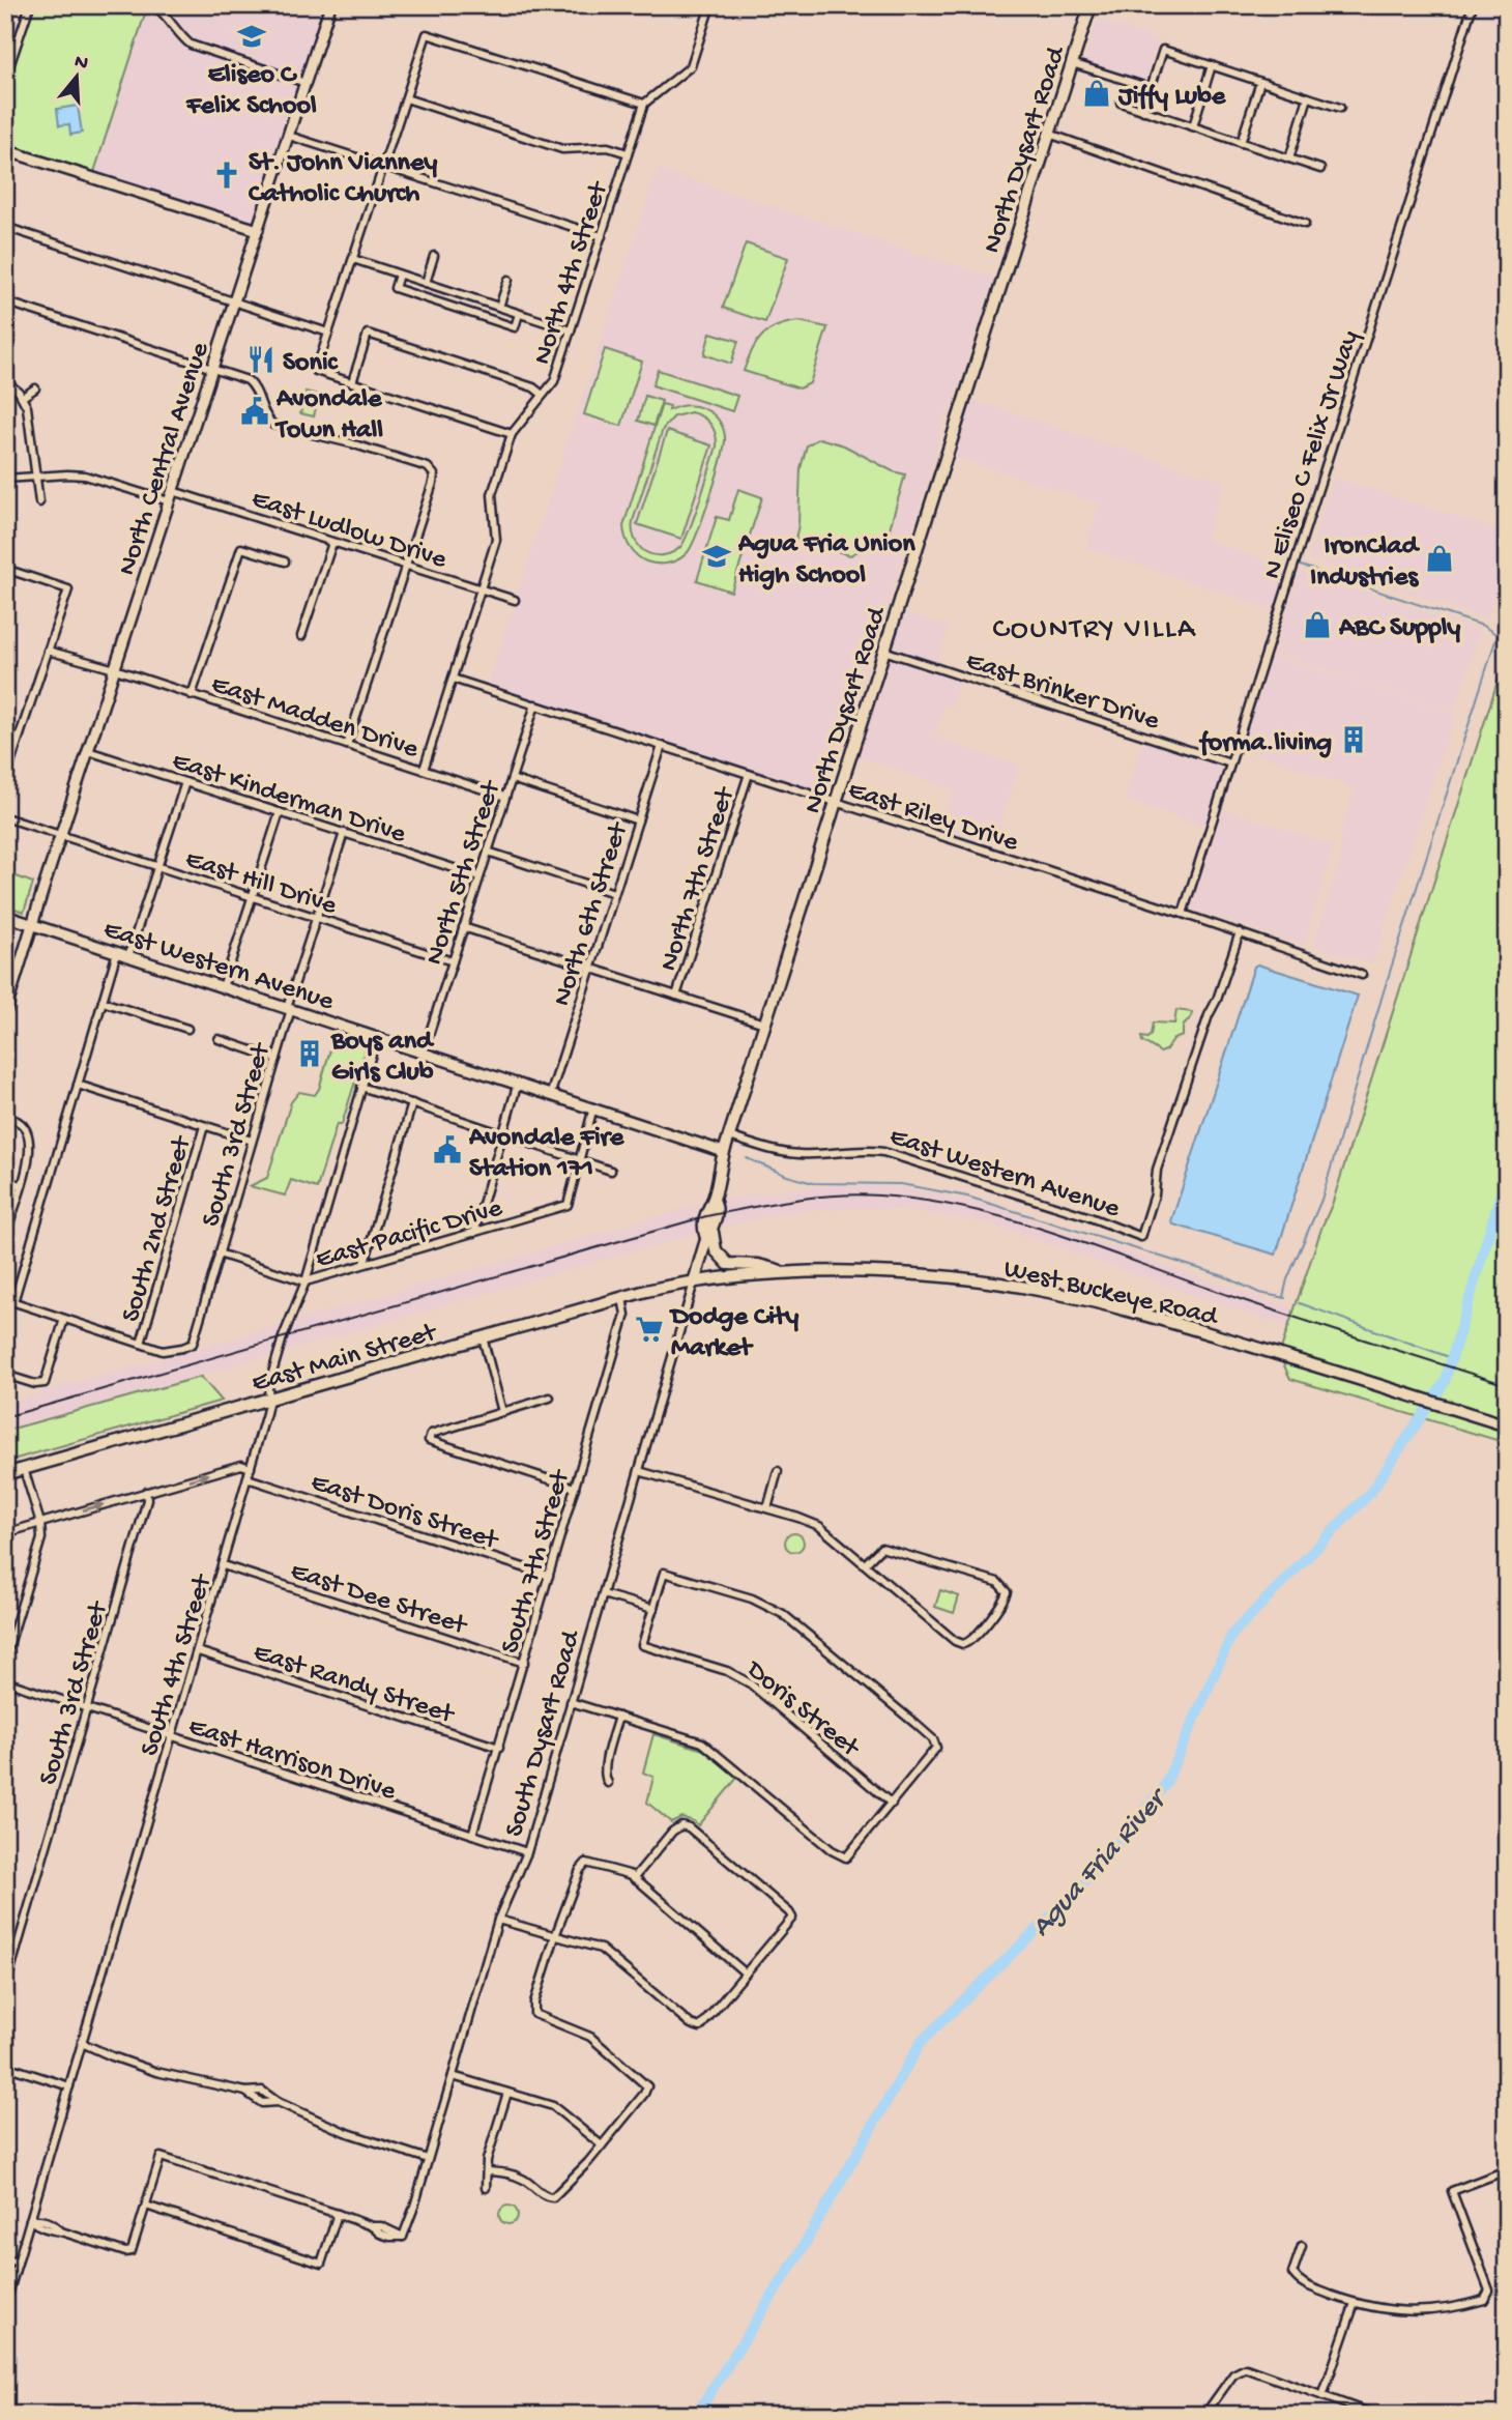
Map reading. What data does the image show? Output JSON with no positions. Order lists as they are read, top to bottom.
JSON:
{
  "streets": {
    "main road": [
      "North Dysart Road",
      "West Buckeye Road",
      "East Main Street",
      "South Dysart Road"
    ],
    "street": [
      "North 4th Street",
      "N Eliseo C Felix Jr Way",
      "North Central Avenue",
      "East Ludlow Drive",
      "East Brinker Drive",
      "East Madden Drive",
      "East Kinderman Drive",
      "East Riley Drive",
      "North 5th Street",
      "North 7th Street",
      "East Hill Drive",
      "North 6th Street",
      "East Western Avenue",
      "South 3rd Street",
      "South 2nd Street",
      "East Pacific Drive",
      "East Doris Street",
      "South 7th Street",
      "East Dee Street",
      "South 4th Street",
      "East Randy Street",
      "Doris Street",
      "East Harrison Drive"
    ]
  },
  "crossings": [
    ["North Dysart Road", "East Brinker Drive"],
    ["North Dysart Road", "East Riley Drive"],
    ["North Dysart Road", "East Western Avenue"],
    ["North Dysart Road", "South Dysart Road"],
    ["North 4th Street", "East Ludlow Drive"],
    ["North 4th Street", "East Madden Drive"],
    ["North 4th Street", "East Riley Drive"],
    ["N Eliseo C Felix Jr Way", "East Brinker Drive"],
    ["N Eliseo C Felix Jr Way", "East Riley Drive"],
    ["North Central Avenue", "East Ludlow Drive"],
    ["North Central Avenue", "East Madden Drive"],
    ["North Central Avenue", "East Kinderman Drive"],
    ["North Central Avenue", "East Hill Drive"],
    ["North Central Avenue", "East Western Avenue"],
    ["East Madden Drive", "North 5th Street"],
    ["East Kinderman Drive", "North 5th Street"],
    ["East Kinderman Drive", "South 3rd Street"],
    ["East Riley Drive", "North 5th Street"],
    ["East Riley Drive", "North 7th Street"],
    ["East Riley Drive", "North 6th Street"],
    ["East Riley Drive", "East Western Avenue"],
    ["North 5th Street", "East Hill Drive"],
    ["North 5th Street", "East Western Avenue"],
    ["East Hill Drive", "South 3rd Street"],
    ["North 6th Street", "East Western Avenue"],
    ["East Western Avenue", "South 3rd Street"],
    ["East Western Avenue", "South 4th Street"],
    ["East Western Avenue", "South Dysart Road"],
    ["South 3rd Street", "South 2nd Street"],
    ["South 3rd Street", "East Pacific Drive"],
    ["South 3rd Street", "East Harrison Drive"],
    ["East Pacific Drive", "South 4th Street"],
    ["West Buckeye Road", "East Main Street"],
    ["West Buckeye Road", "South Dysart Road"],
    ["East Main Street", "South 7th Street"],
    ["East Main Street", "South 4th Street"],
    ["East Main Street", "South Dysart Road"],
    ["East Doris Street", "South 7th Street"],
    ["East Doris Street", "South 4th Street"],
    ["South 7th Street", "East Dee Street"],
    ["South 7th Street", "East Randy Street"],
    ["South 7th Street", "East Harrison Drive"],
    ["East Dee Street", "South 4th Street"],
    ["South 4th Street", "East Randy Street"],
    ["South 4th Street", "East Harrison Drive"],
    ["South Dysart Road", "East Harrison Drive"]
  ],
  "districts": ["COUNTRY VILLA"],
  "water": ["Agua Fria River"],
  "places": {
    "school or university": ["Eliseo C Felix School", "Agua Fria Union High School"],
    "shop": ["Jiffy Lube", "IronClad Industries", "ABC Supply"],
    "church": ["St. John Vianney Catholic Church"],
    "restaurant": ["Sonic"],
    "public building": ["Avondale Town Hall", "Avondale Fire Station 171"],
    "building": ["forma.living", "Boys and Girls Club"],
    "supermarket": ["Dodge City Market"]
  },
  "north": "top"
}
